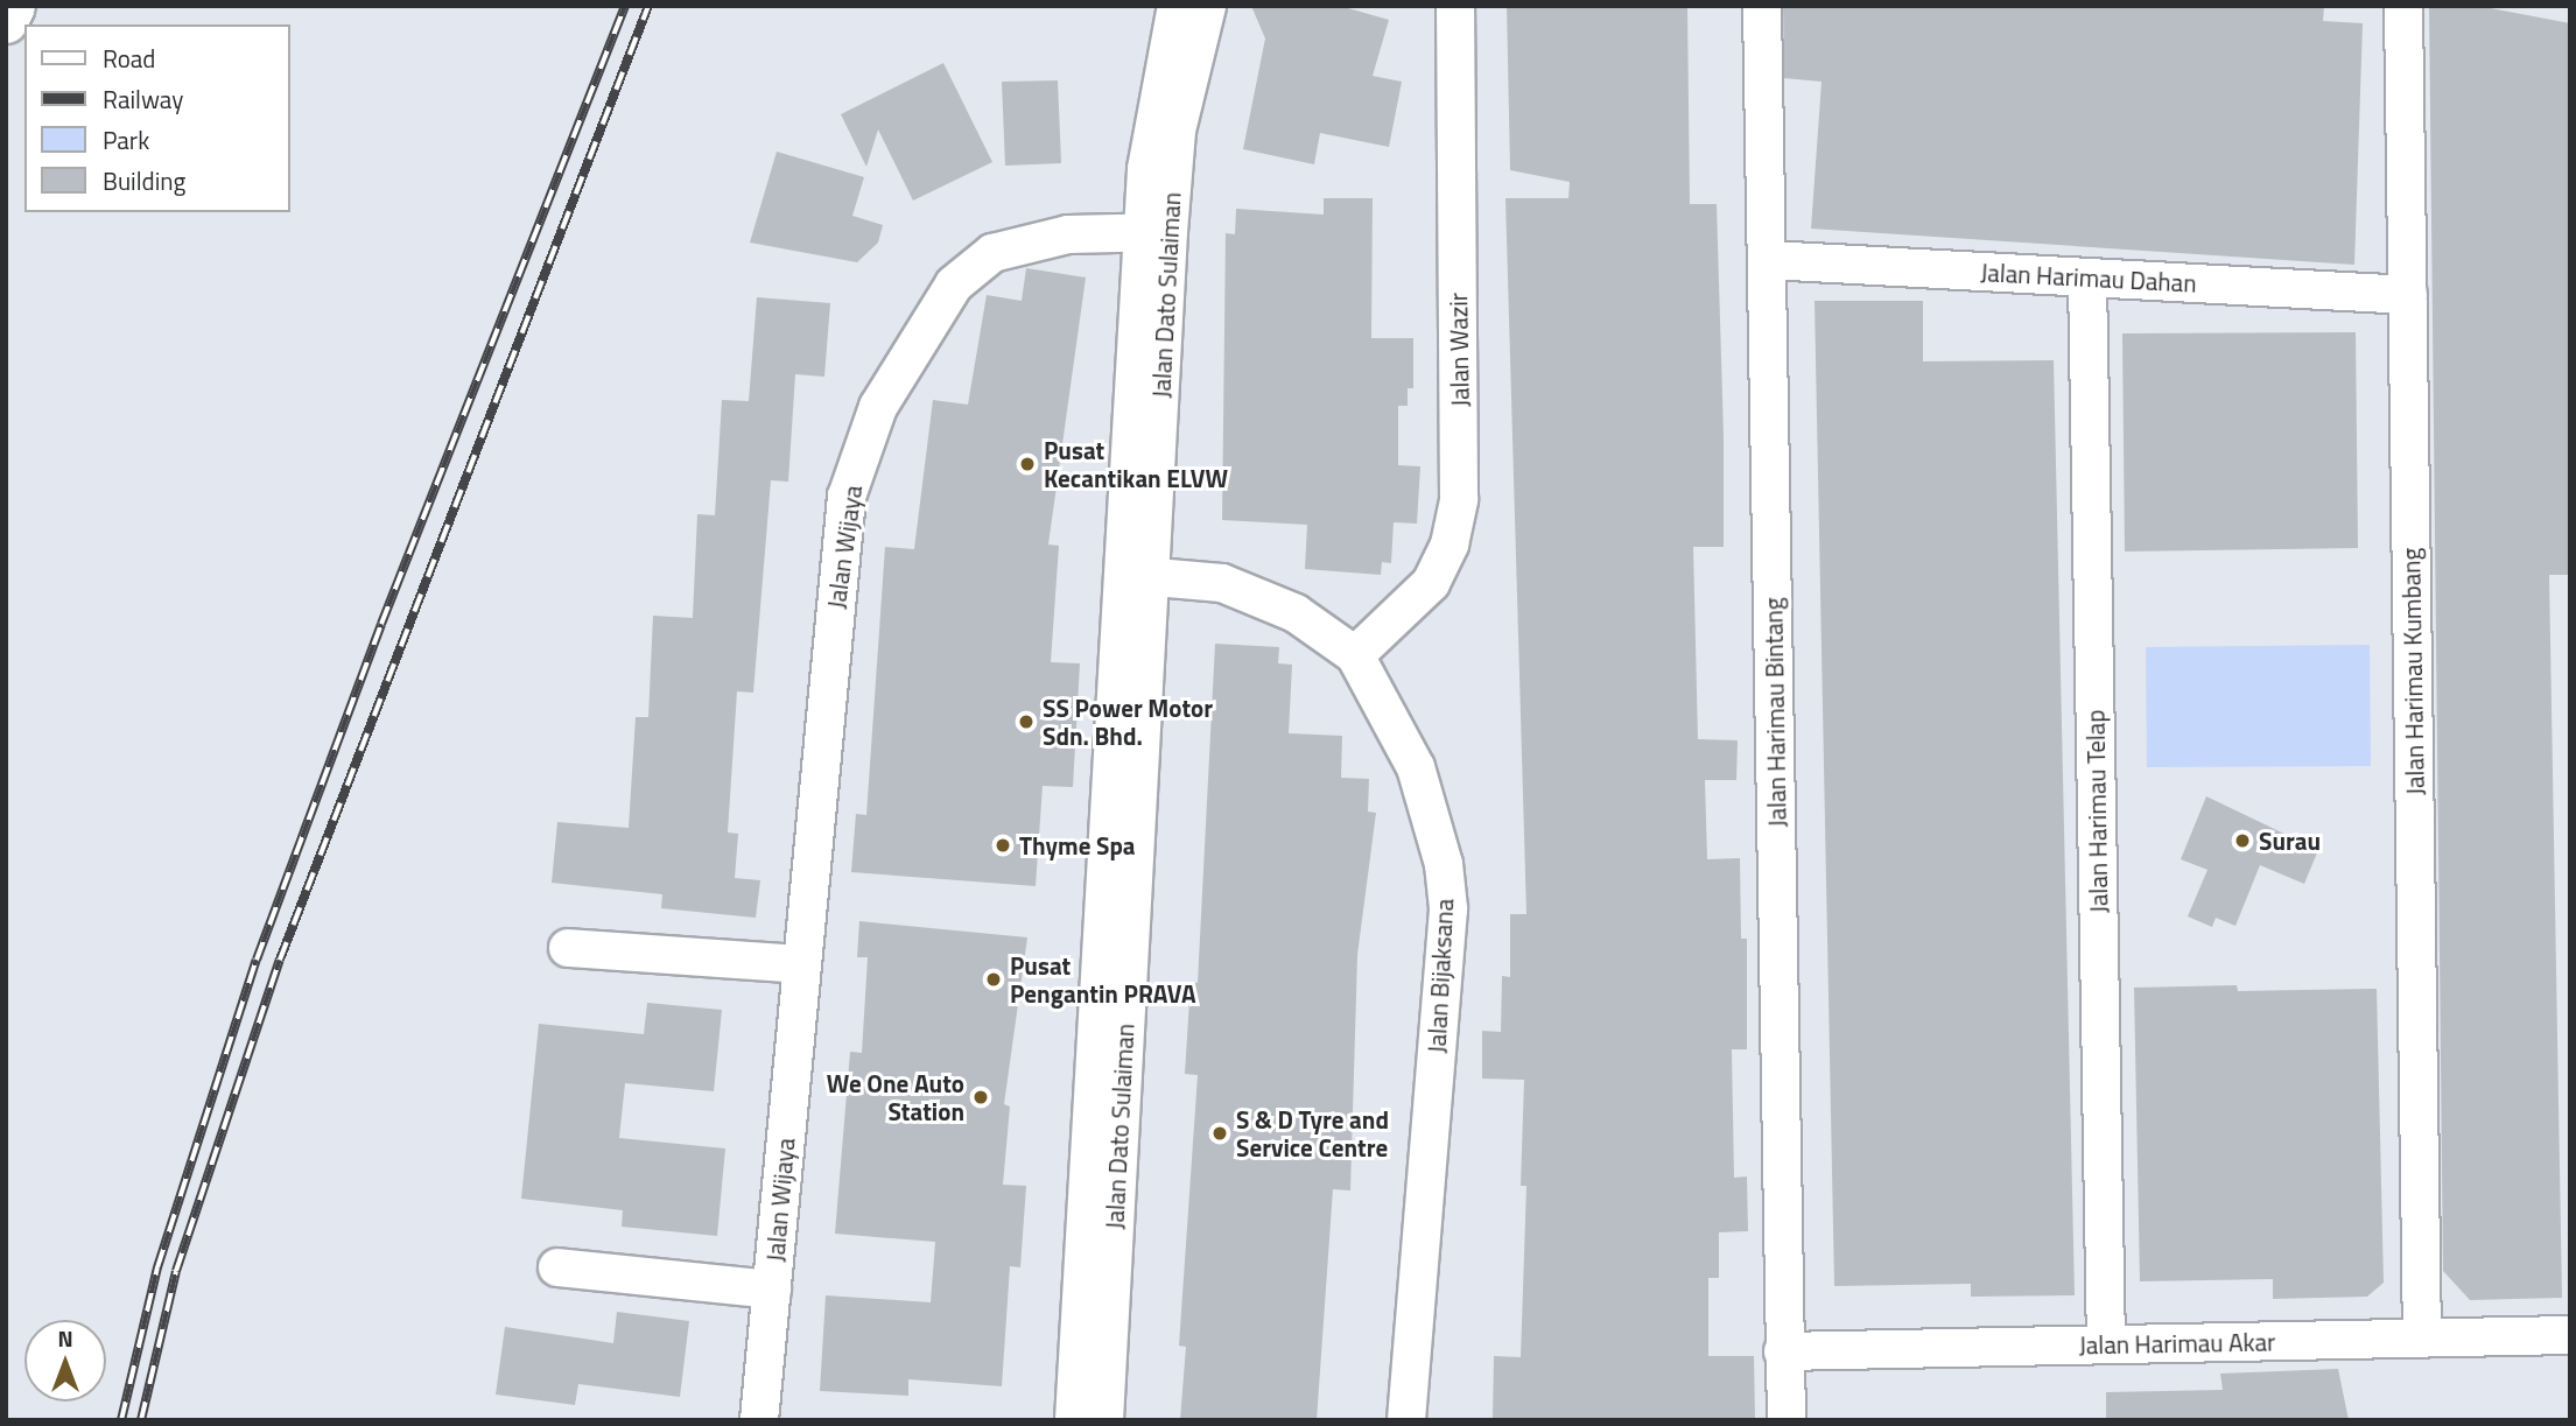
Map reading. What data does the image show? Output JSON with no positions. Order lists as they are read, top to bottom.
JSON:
{
  "streets": {
    "street": [
      "Jalan Harimau Dahan",
      "Jalan Dato Sulaiman",
      "Jalan Wazir",
      "Jalan Wijaya",
      "Jalan Harimau Kumbang",
      "Jalan Harimau Bintang",
      "Jalan Harimau Telap",
      "Jalan Bijaksana",
      "Jalan Harimau Akar"
    ]
  },
  "crossings": [
    ["Jalan Harimau Dahan", "Jalan Harimau Kumbang"],
    ["Jalan Harimau Dahan", "Jalan Harimau Bintang"],
    ["Jalan Harimau Dahan", "Jalan Harimau Telap"],
    ["Jalan Dato Sulaiman", "Jalan Wijaya"],
    ["Jalan Dato Sulaiman", "Jalan Bijaksana"],
    ["Jalan Wazir", "Jalan Bijaksana"],
    ["Jalan Harimau Kumbang", "Jalan Harimau Akar"],
    ["Jalan Harimau Bintang", "Jalan Harimau Akar"],
    ["Jalan Harimau Telap", "Jalan Harimau Akar"]
  ],
  "places": [
    "Pusat Kecantikan ELVW",
    "SS Power Motor Sdn. Bhd.",
    "Surau",
    "Thyme Spa",
    "Pusat Pengantin PRAVA",
    "We One Auto Station",
    "S & D Tyre and Service Centre"
  ],
  "legend": [
    "Road",
    "Railway",
    "Park",
    "Building"
  ],
  "north": "top"
}
